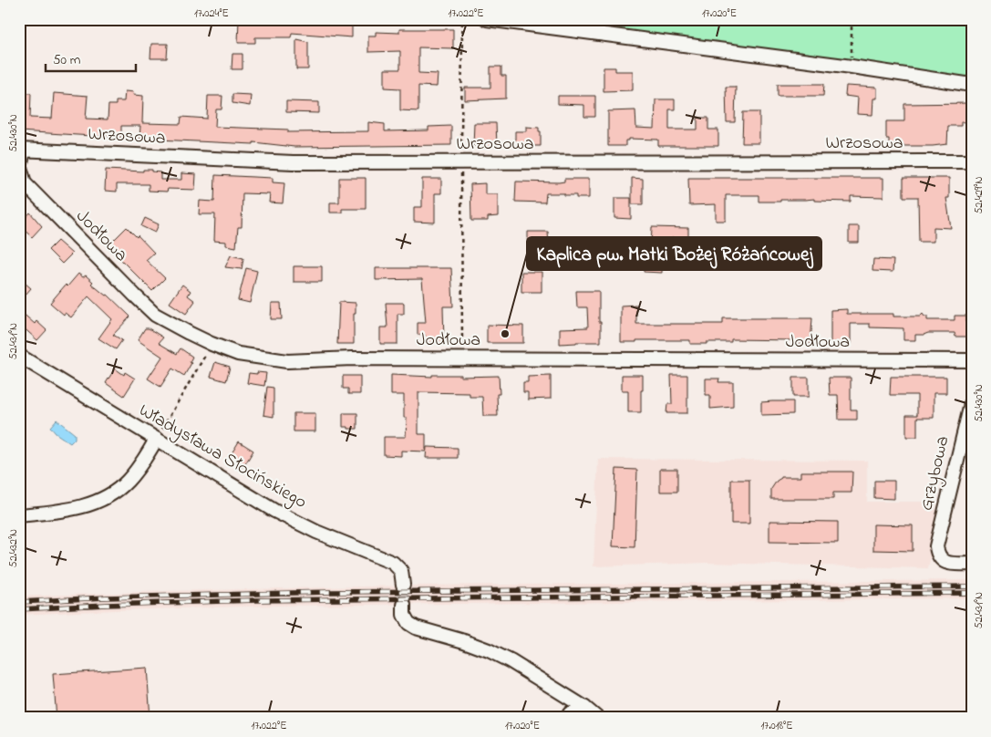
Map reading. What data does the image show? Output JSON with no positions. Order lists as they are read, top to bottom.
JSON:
{
  "streets": {
    "street": [
      "Wrzosowa",
      "Jodłowa",
      "Władysława Słocińskiego",
      "Grzybowa"
    ]
  },
  "crossings": [
    ["Wrzosowa", "Jodłowa"]
  ],
  "places": ["Kaplica pw. Matki Bożej Różańcowej"],
  "scale_bar": "50 m",
  "coordinates": [
    "17.024°E",
    "17.022°E",
    "17.020°E",
    "52.430°N",
    "52.429°N",
    "52.431°N",
    "52.432°N",
    "17.018°E"
  ]
}
